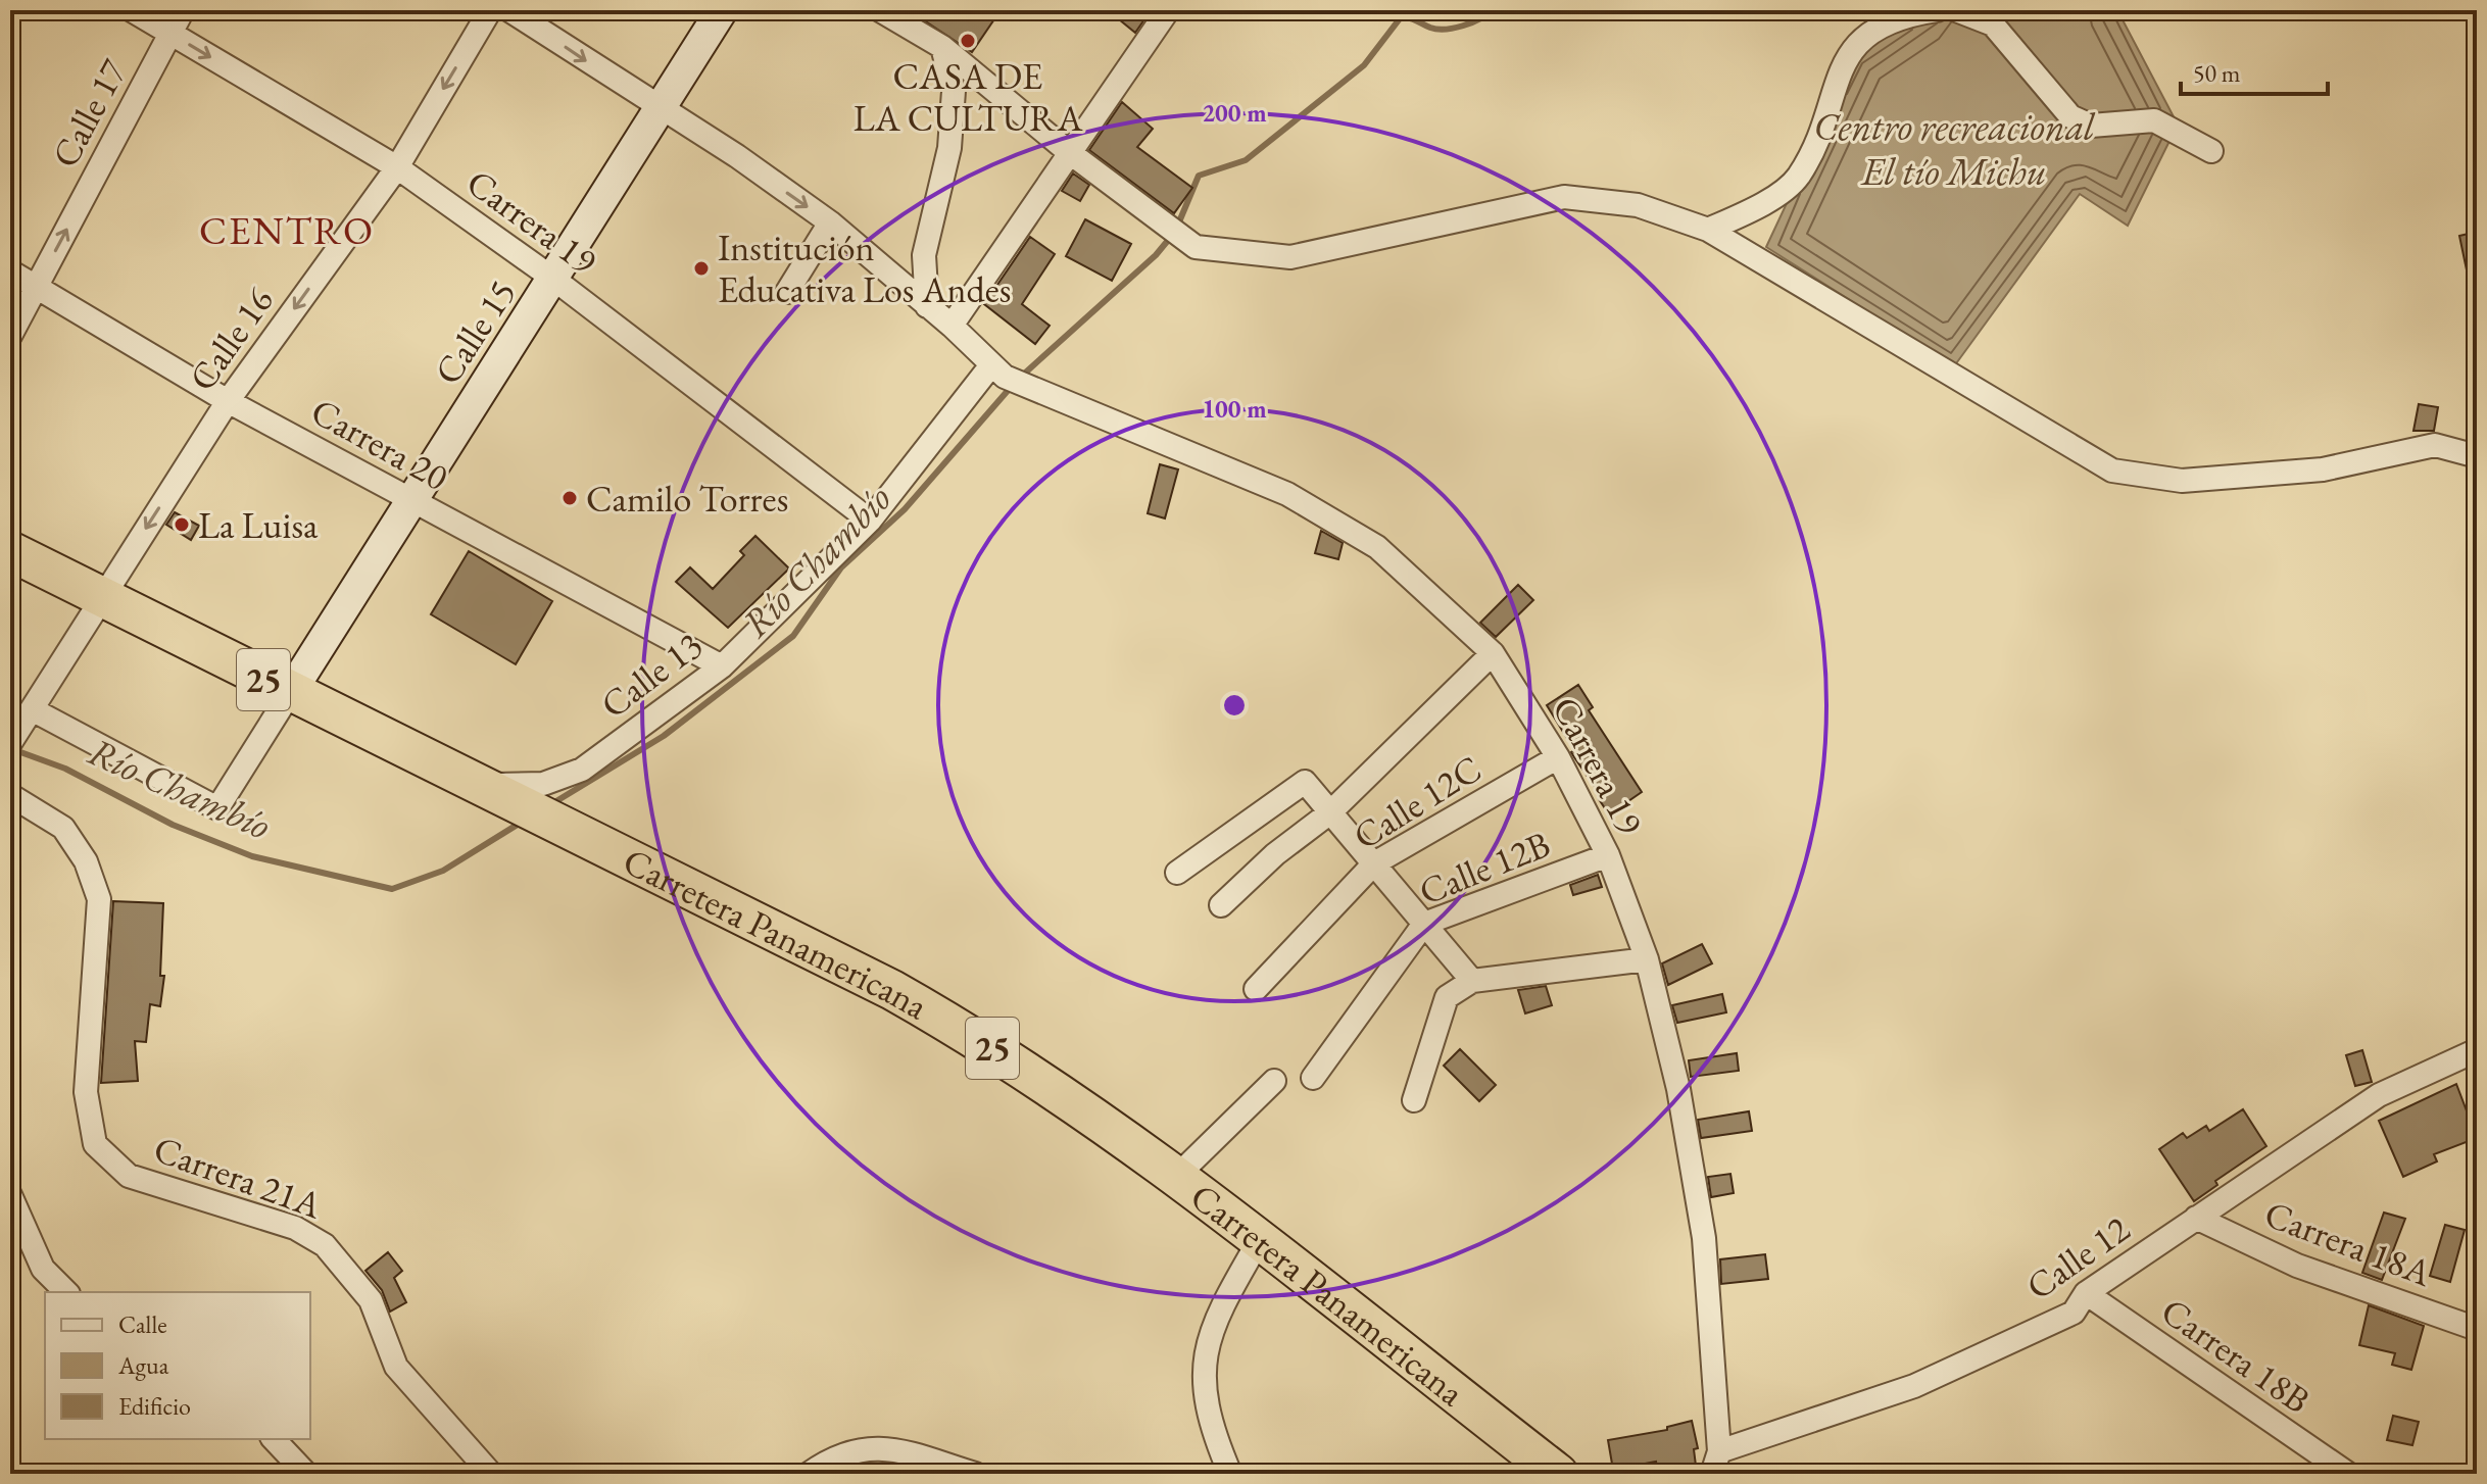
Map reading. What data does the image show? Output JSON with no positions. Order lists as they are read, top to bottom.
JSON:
{
  "streets": {
    "highway": ["25", "Carretera Panamericana"],
    "main road": ["Calle 15"],
    "street": [
      "Calle 17",
      "Carrera 19",
      "Calle 16",
      "Carrera 20",
      "Calle 13",
      "Calle 12C",
      "Calle 12B",
      "Carrera 21A",
      "Carrera 18A",
      "Calle 12",
      "Carrera 18B"
    ]
  },
  "crossings": [
    ["Calle 17", "Carrera 19"],
    ["Calle 17", "Carrera 20"],
    ["Carrera 19", "Calle 15"],
    ["Carrera 19", "Calle 16"],
    ["Carrera 19", "Calle 13"],
    ["Carrera 19", "Calle 12C"],
    ["Carrera 19", "Calle 12B"],
    ["Carrera 19", "Calle 12"],
    ["Calle 15", "Carrera 20"],
    ["Calle 15", "Carretera Panamericana"],
    ["Calle 16", "Carrera 20"],
    ["Calle 16", "Carretera Panamericana"],
    ["Carrera 20", "Calle 13"],
    ["Calle 13", "Carretera Panamericana"],
    ["Carrera 18A", "Calle 12"],
    ["Calle 12", "Carrera 18B"]
  ],
  "one_way": ["Calle 17", "Calle 16"],
  "districts": ["CENTRO"],
  "water": ["Centro recreacional El tío Michu", "Río Chambío"],
  "places": [
    "CASA DE LA CULTURA",
    "Institución Educativa Los Andes",
    "Camilo Torres",
    "La Luisa"
  ],
  "legend": ["Calle", "Agua", "Edificio"],
  "scale_bar": "50 m",
  "rings": ["200 m", "100 m"]
}
